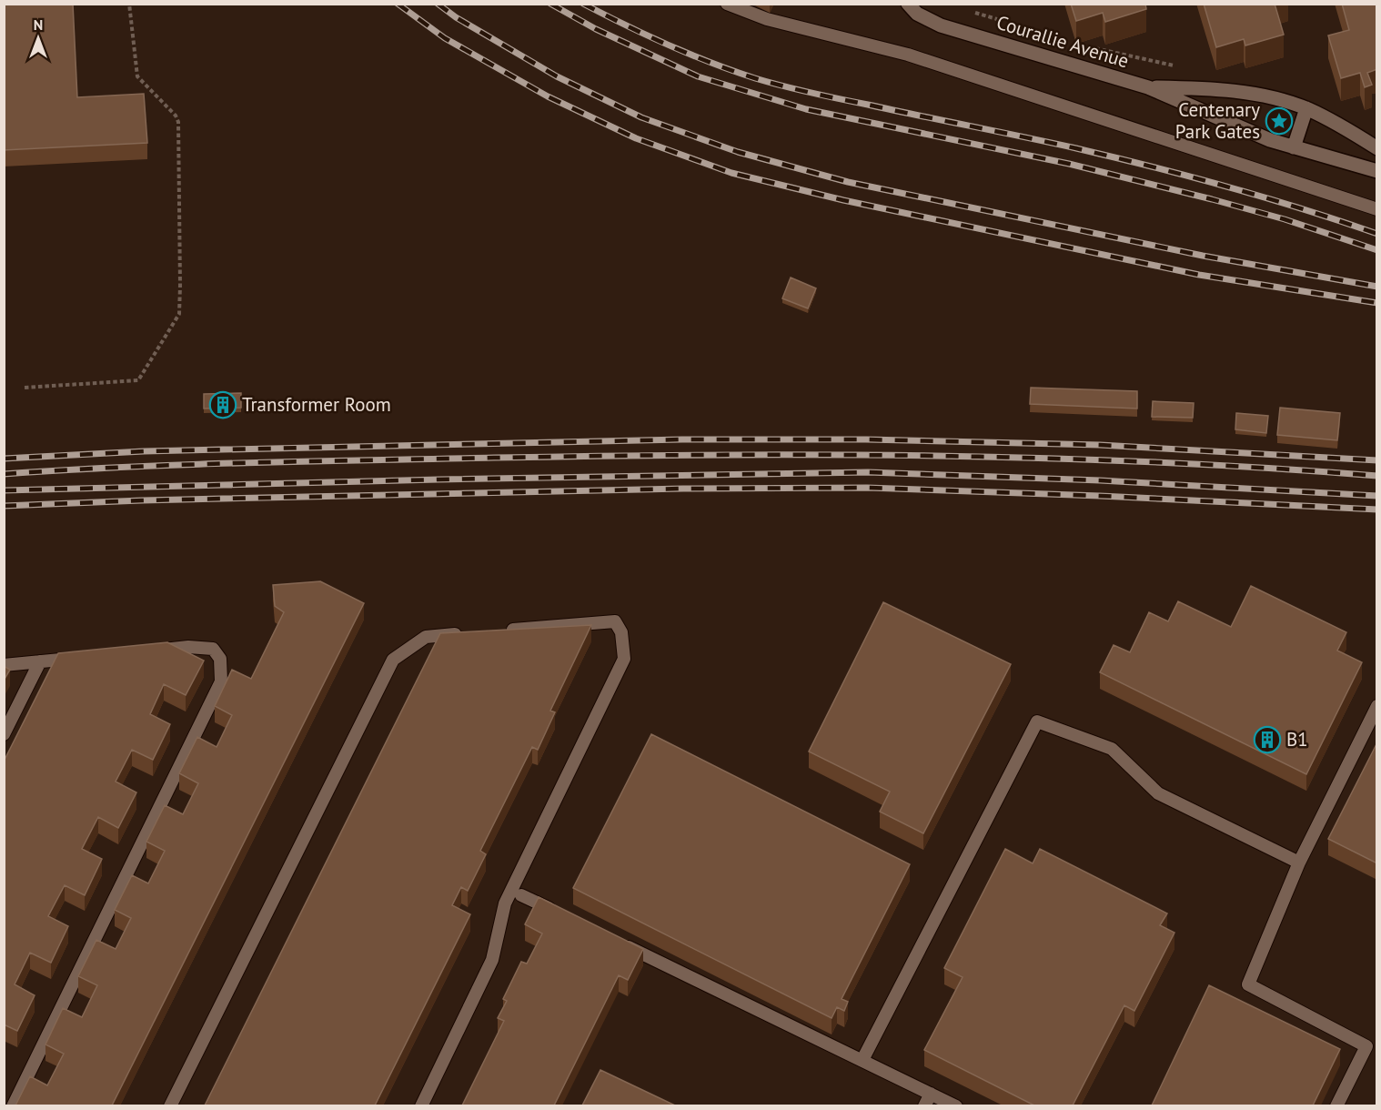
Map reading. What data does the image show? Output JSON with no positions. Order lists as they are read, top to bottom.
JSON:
{
  "streets": {
    "street": ["Courallie Avenue"]
  },
  "places": {
    "place": ["Centenary Park Gates"],
    "building": ["Transformer Room", "B1"]
  },
  "north": "top"
}
